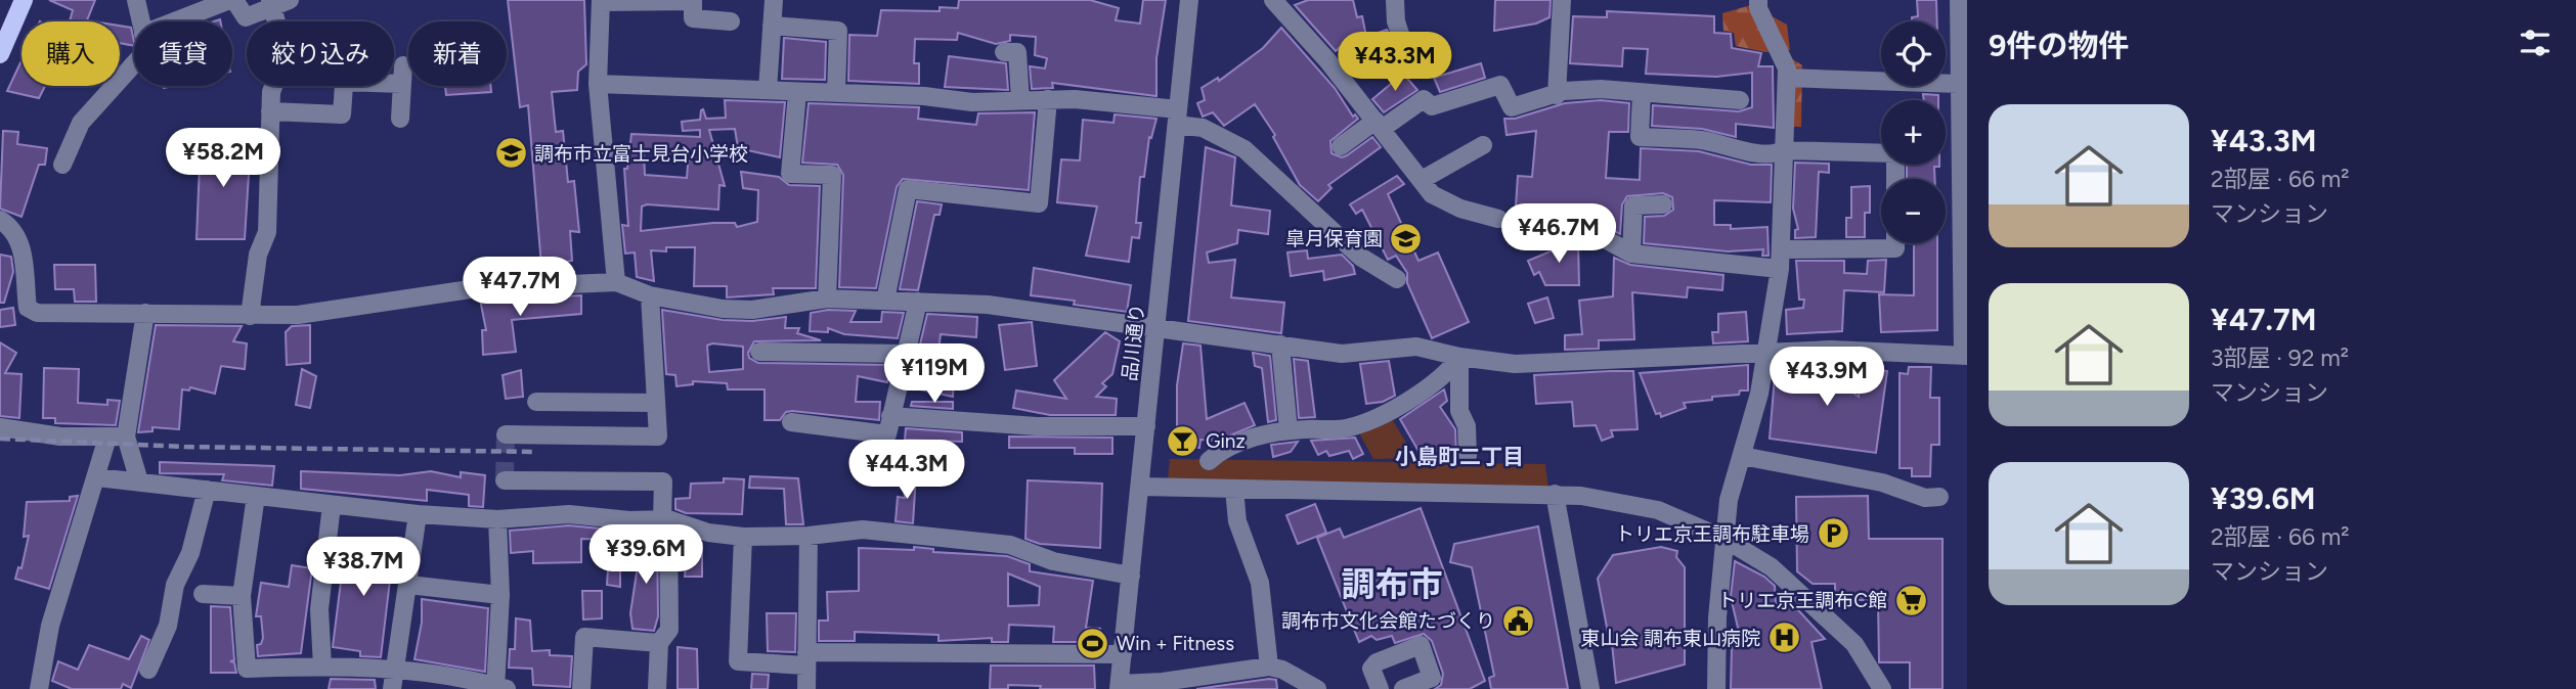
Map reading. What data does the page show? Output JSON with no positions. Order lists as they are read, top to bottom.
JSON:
{
  "streets": {
    "street": ["品川通り"]
  },
  "districts": ["小島町二丁目", "調布市"],
  "places": {
    "school or university": ["調布市立富士見台小学校", "皐月保育園"],
    "bar": ["Ginz"],
    "parking": ["トリエ京王調布駐車場"],
    "supermarket": ["トリエ京王調布C館"],
    "public building": ["調布市文化会館たづくり"],
    "hospital": ["東山会 調布東山病院"],
    "sports": ["Win + Fitness"]
  },
  "page": {
    "heading": "9件の物件",
    "map_buttons": ["+", "−"],
    "chip": [
      "購入",
      "賃貸",
      "絞り込み",
      "新着"
    ],
    "price": [
      "¥43.3M",
      "¥58.2M",
      "¥46.7M",
      "¥47.7M",
      "¥119M",
      "¥43.9M",
      "¥44.3M",
      "¥39.6M",
      "¥38.7M"
    ],
    "list": [
      {
        "name": "¥43.3M",
        "note": "2部屋 · 66 m² · マンション"
      },
      {
        "name": "¥47.7M",
        "note": "3部屋 · 92 m² · マンション"
      },
      {
        "name": "¥39.6M",
        "note": "2部屋 · 66 m² · マンション"
      }
    ]
  }
}
